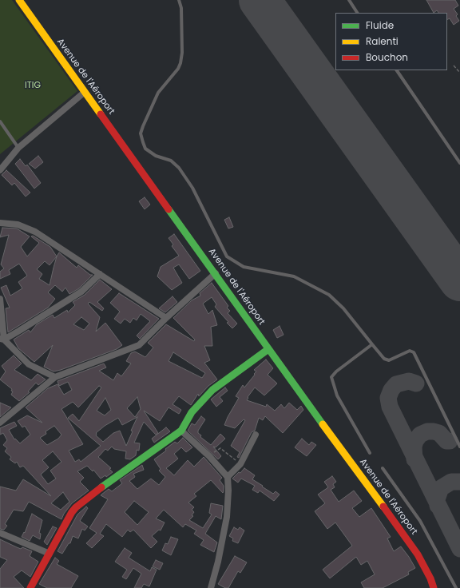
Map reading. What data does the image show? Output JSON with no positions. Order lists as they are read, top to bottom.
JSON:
{
  "streets": {
    "main road": ["Avenue de l'Aéroport"]
  },
  "parks": ["ITIG"],
  "legend": ["Fluide", "Ralenti", "Bouchon"]
}
